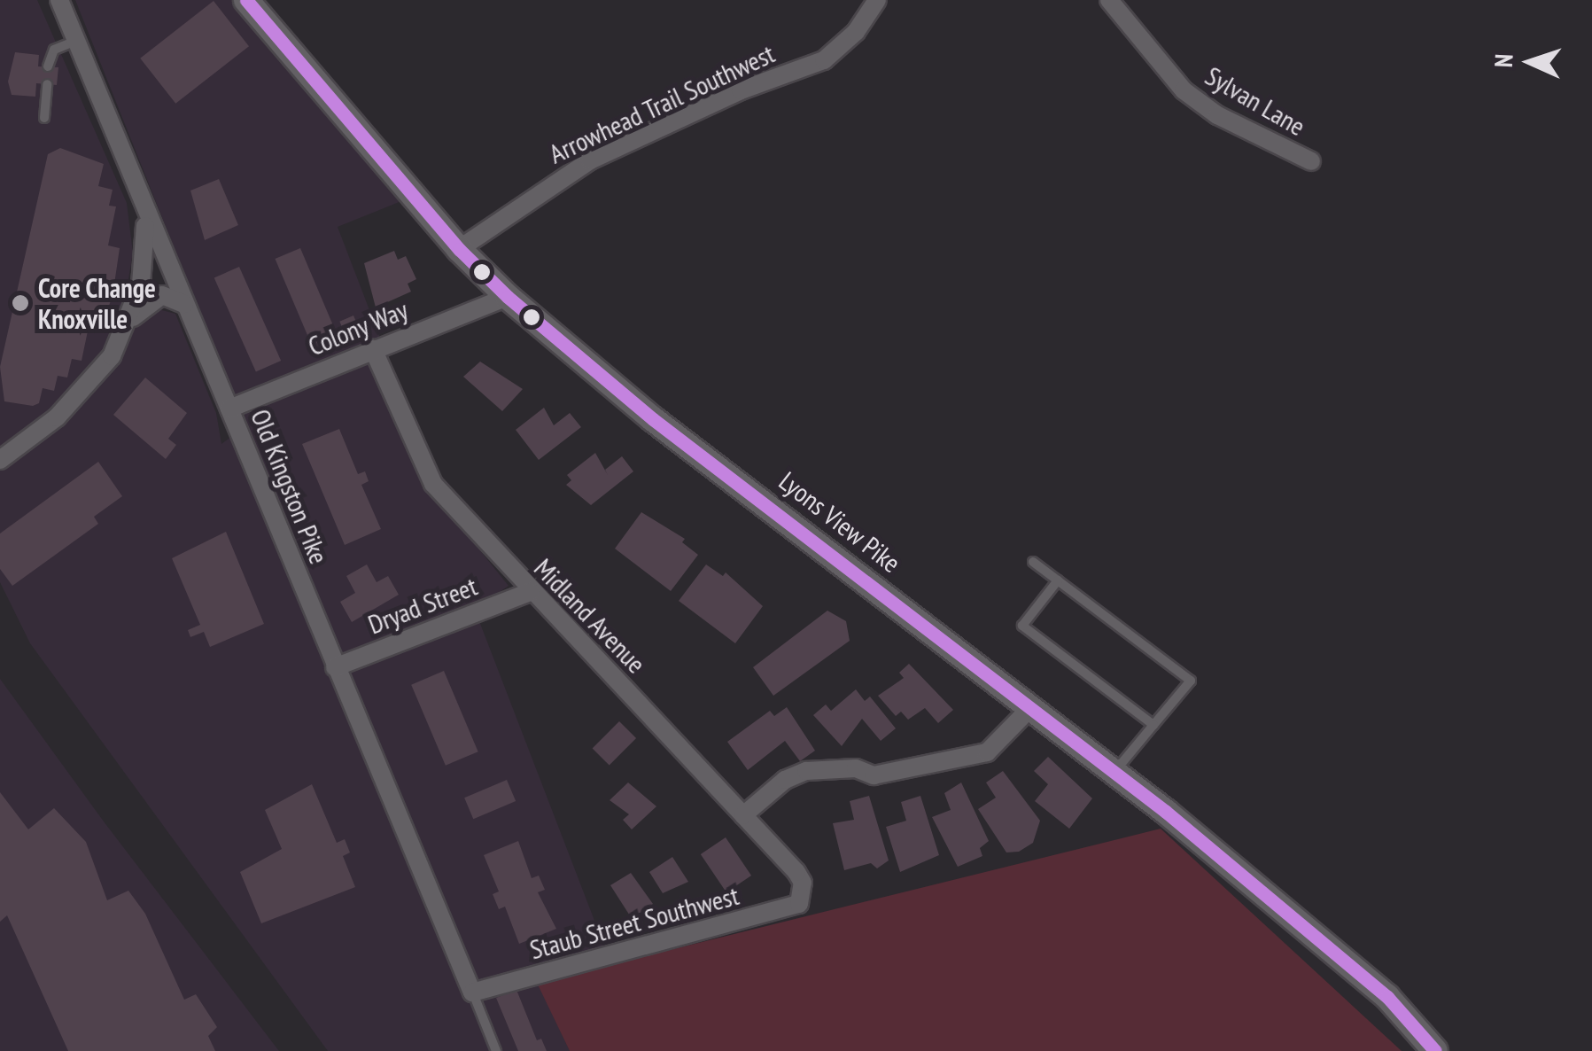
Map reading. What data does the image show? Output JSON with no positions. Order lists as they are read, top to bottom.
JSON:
{
  "streets": {
    "street": [
      "Sylvan Lane",
      "Arrowhead Trail Southwest",
      "Colony Way",
      "Old Kingston Pike",
      "Lyons View Pike",
      "Dryad Street",
      "Midland Avenue",
      "Staub Street Southwest"
    ]
  },
  "crossings": [
    ["Arrowhead Trail Southwest", "Lyons View Pike"],
    ["Colony Way", "Old Kingston Pike"],
    ["Colony Way", "Lyons View Pike"],
    ["Colony Way", "Midland Avenue"],
    ["Old Kingston Pike", "Dryad Street"],
    ["Old Kingston Pike", "Staub Street Southwest"],
    ["Dryad Street", "Midland Avenue"],
    ["Midland Avenue", "Staub Street Southwest"]
  ],
  "places": ["Core Change Knoxville"],
  "north": "left"
}
